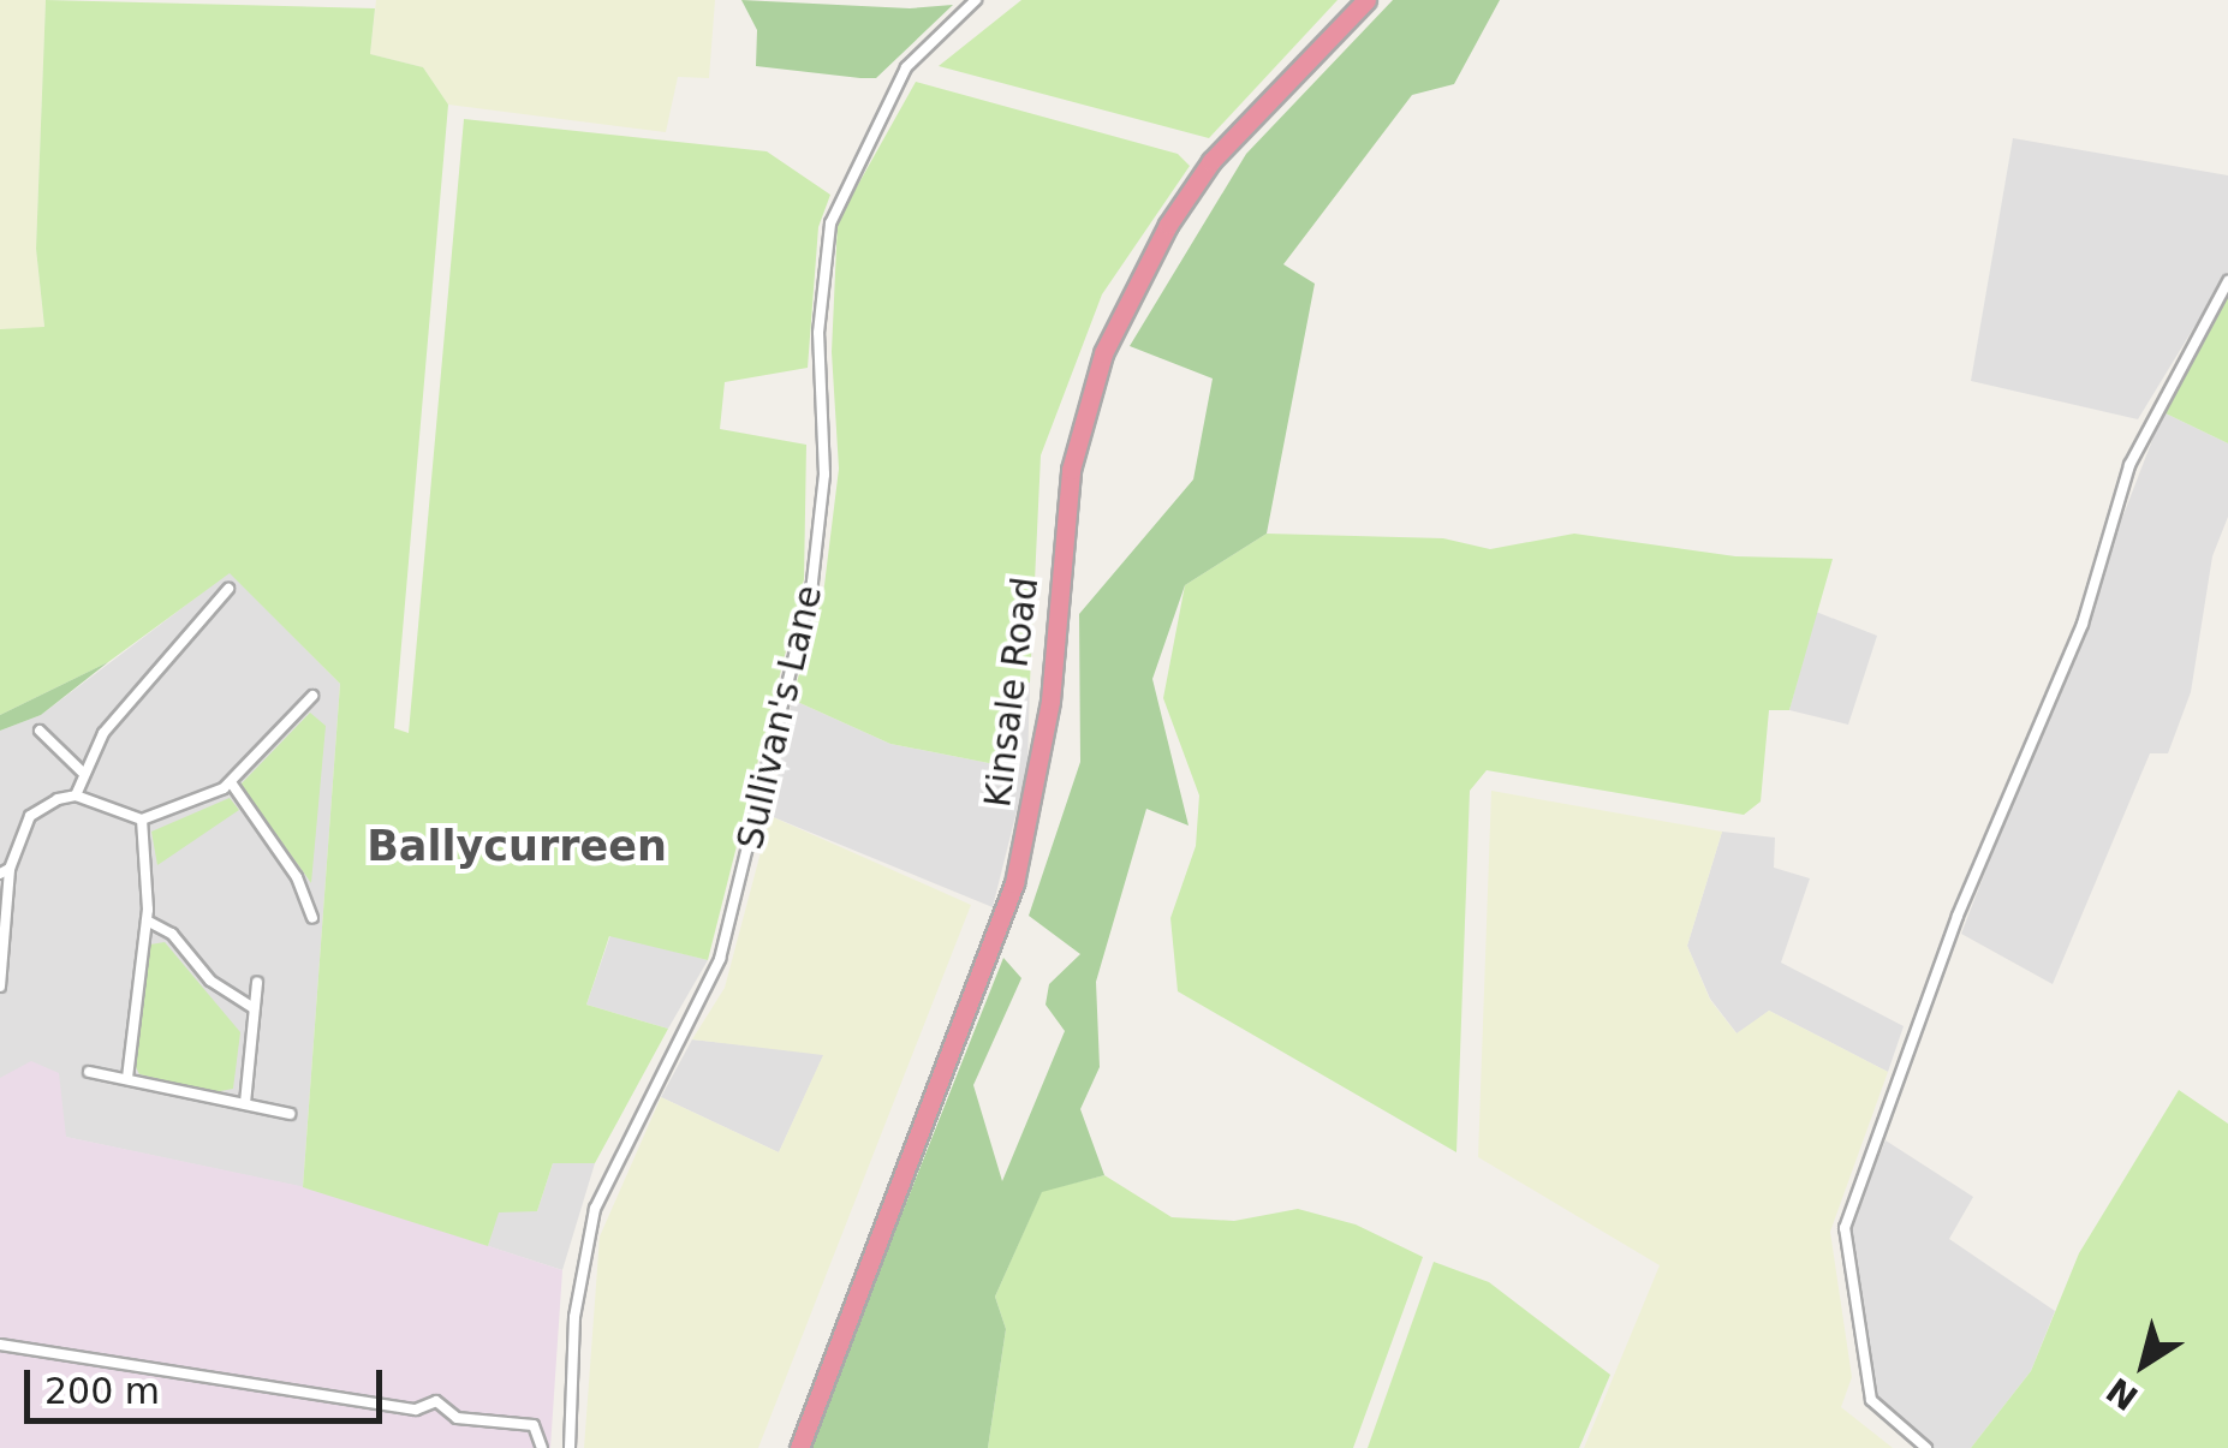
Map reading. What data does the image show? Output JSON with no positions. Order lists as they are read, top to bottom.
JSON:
{
  "streets": {
    "highway": ["Kinsale Road"],
    "street": ["Sullivan's Lane"]
  },
  "districts": ["Ballycurreen"],
  "scale_bar": "200 m",
  "north": "bottom left"
}
